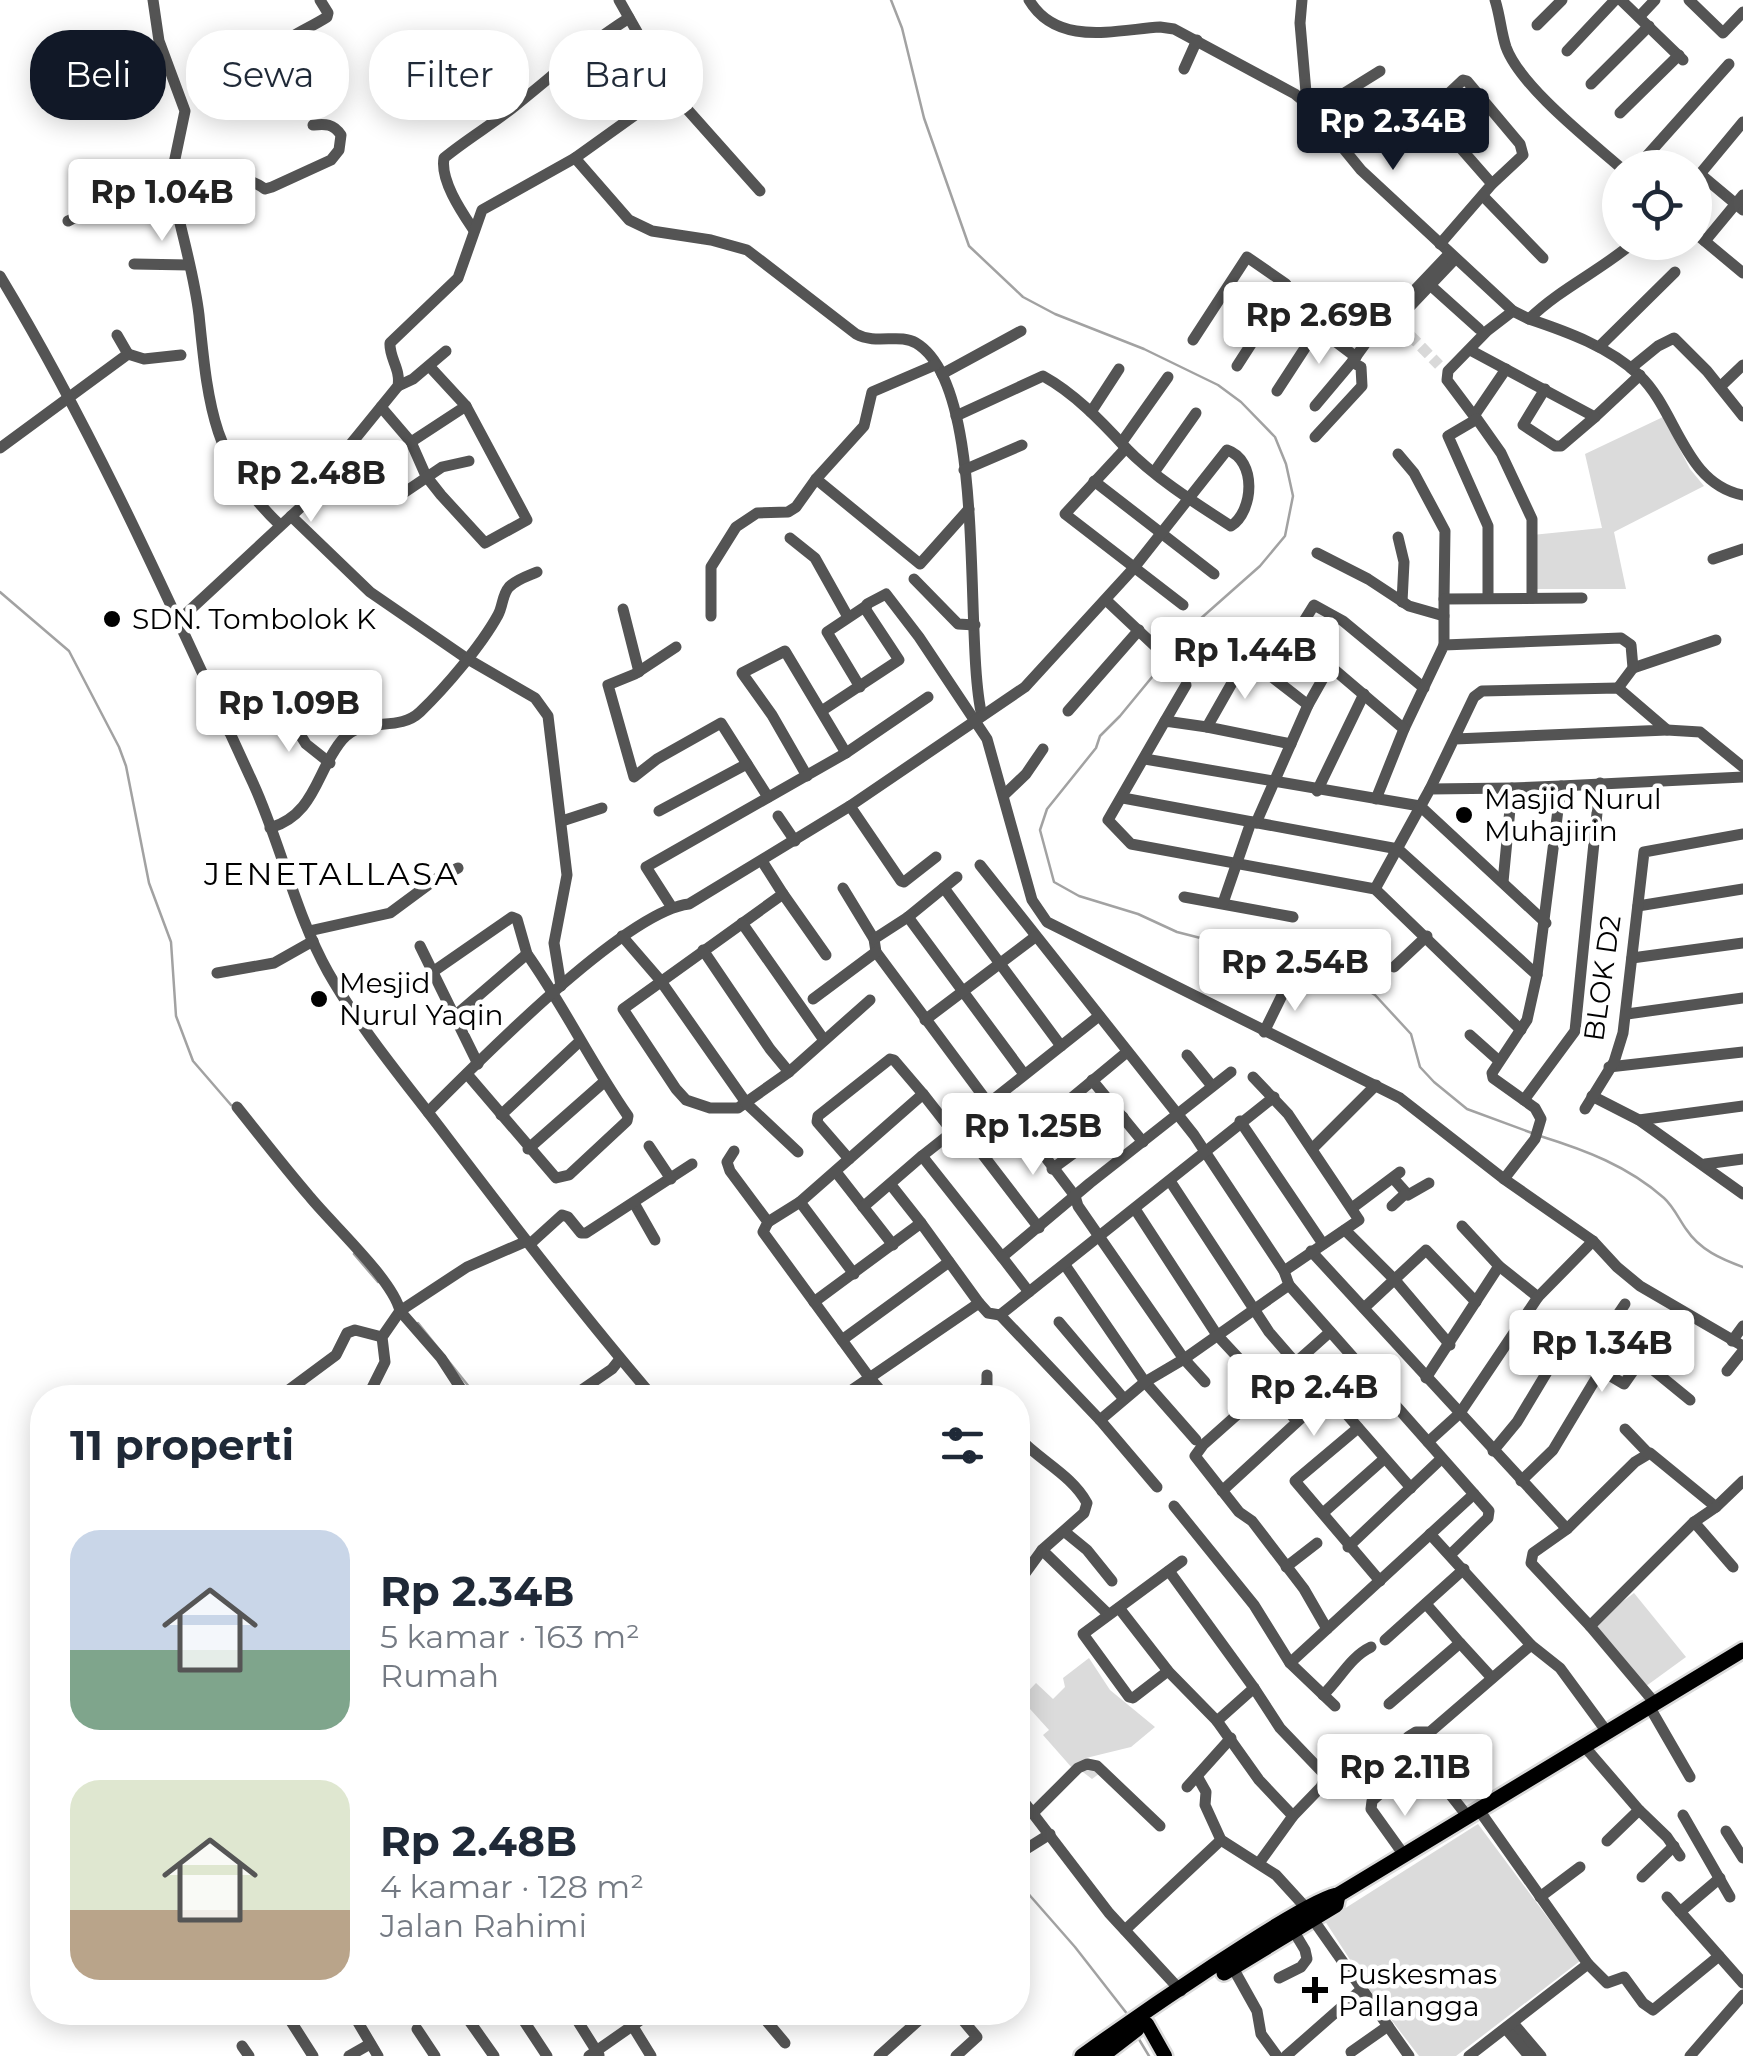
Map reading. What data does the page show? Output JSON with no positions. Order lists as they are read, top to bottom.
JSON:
{
  "streets": {
    "street": ["BLOK D2"]
  },
  "districts": ["JENETALLASA"],
  "places": {
    "other": ["SDN. Tombolok K", "Masjid Nurul Muhajirin", "Mesjid Nurul Yaqin"],
    "health": ["Puskesmas Pallangga"]
  },
  "page": {
    "chip": [
      "Beli",
      "Sewa",
      "Filter",
      "Baru"
    ],
    "price": [
      "Rp 2.34B",
      "Rp 1.04B",
      "Rp 2.69B",
      "Rp 2.48B",
      "Rp 1.44B",
      "Rp 1.09B",
      "Rp 2.54B",
      "Rp 1.25B",
      "Rp 1.34B",
      "Rp 2.4B",
      "Rp 2.11B"
    ],
    "heading": "11 properti",
    "list": [
      {
        "name": "Rp 2.34B",
        "note": "5 kamar · 163 m² · Rumah"
      },
      {
        "name": "Rp 2.48B",
        "note": "4 kamar · 128 m² · Jalan Rahimi"
      }
    ]
  }
}
